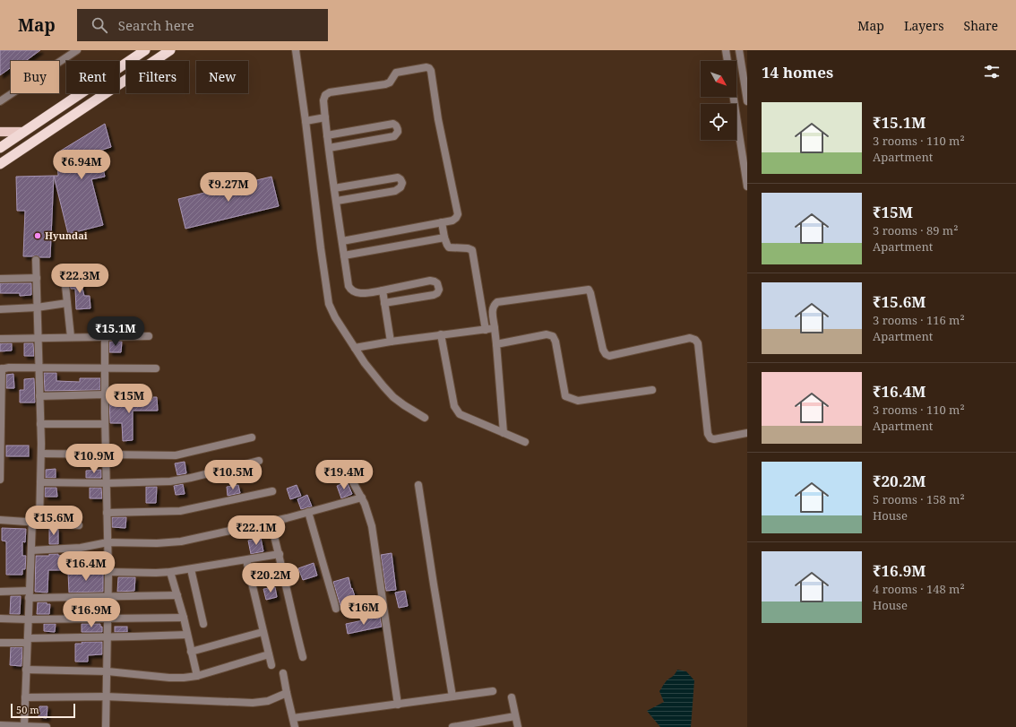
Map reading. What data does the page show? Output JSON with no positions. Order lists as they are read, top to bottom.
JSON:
{
  "places": ["Hyundai"],
  "scale_bar": "50 m",
  "north": "bottom right",
  "page": {
    "header": "Map",
    "search": "Search here",
    "nav": ["Map", "Layers", "Share"],
    "heading": "14 homes",
    "chip": [
      "Buy",
      "Rent",
      "Filters",
      "New"
    ],
    "list": [
      {
        "name": "₹15.1M",
        "note": "3 rooms · 110 m² · Apartment"
      },
      {
        "name": "₹15M",
        "note": "3 rooms · 89 m² · Apartment"
      },
      {
        "name": "₹15.6M",
        "note": "3 rooms · 116 m² · Apartment"
      },
      {
        "name": "₹16.4M",
        "note": "3 rooms · 110 m² · Apartment"
      },
      {
        "name": "₹20.2M",
        "note": "5 rooms · 158 m² · House"
      },
      {
        "name": "₹16.9M",
        "note": "4 rooms · 148 m² · House"
      }
    ],
    "price": [
      "₹6.94M",
      "₹9.27M",
      "₹22.3M",
      "₹15.1M",
      "₹15M",
      "₹10.9M",
      "₹10.5M",
      "₹19.4M",
      "₹15.6M",
      "₹22.1M",
      "₹16.4M",
      "₹20.2M",
      "₹16M",
      "₹16.9M"
    ],
    "scale": "50 m"
  }
}
